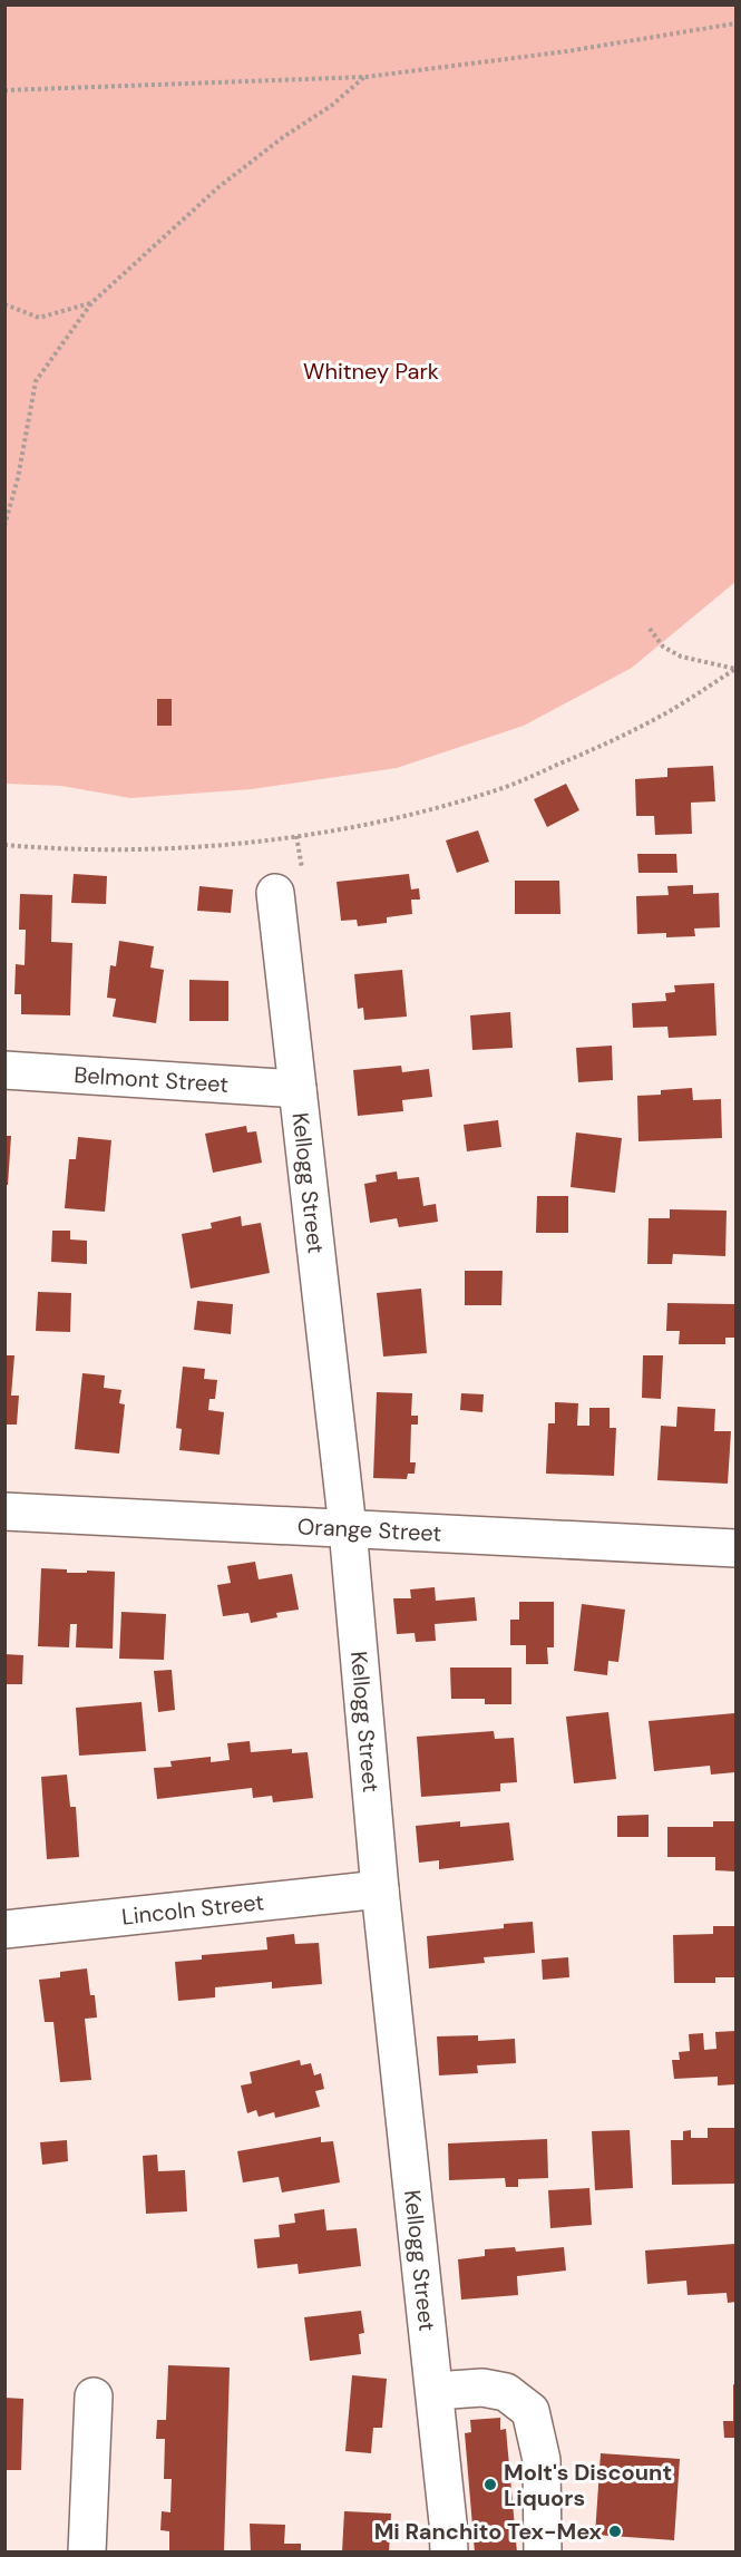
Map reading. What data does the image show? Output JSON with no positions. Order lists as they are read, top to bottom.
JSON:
{
  "streets": {
    "street": [
      "Belmont Street",
      "Kellogg Street",
      "Orange Street",
      "Lincoln Street"
    ]
  },
  "crossings": [
    ["Belmont Street", "Kellogg Street"],
    ["Kellogg Street", "Orange Street"],
    ["Kellogg Street", "Lincoln Street"]
  ],
  "parks": ["Whitney Park"],
  "places": ["Molt's Discount Liquors", "Mi Ranchito Tex-Mex"]
}
